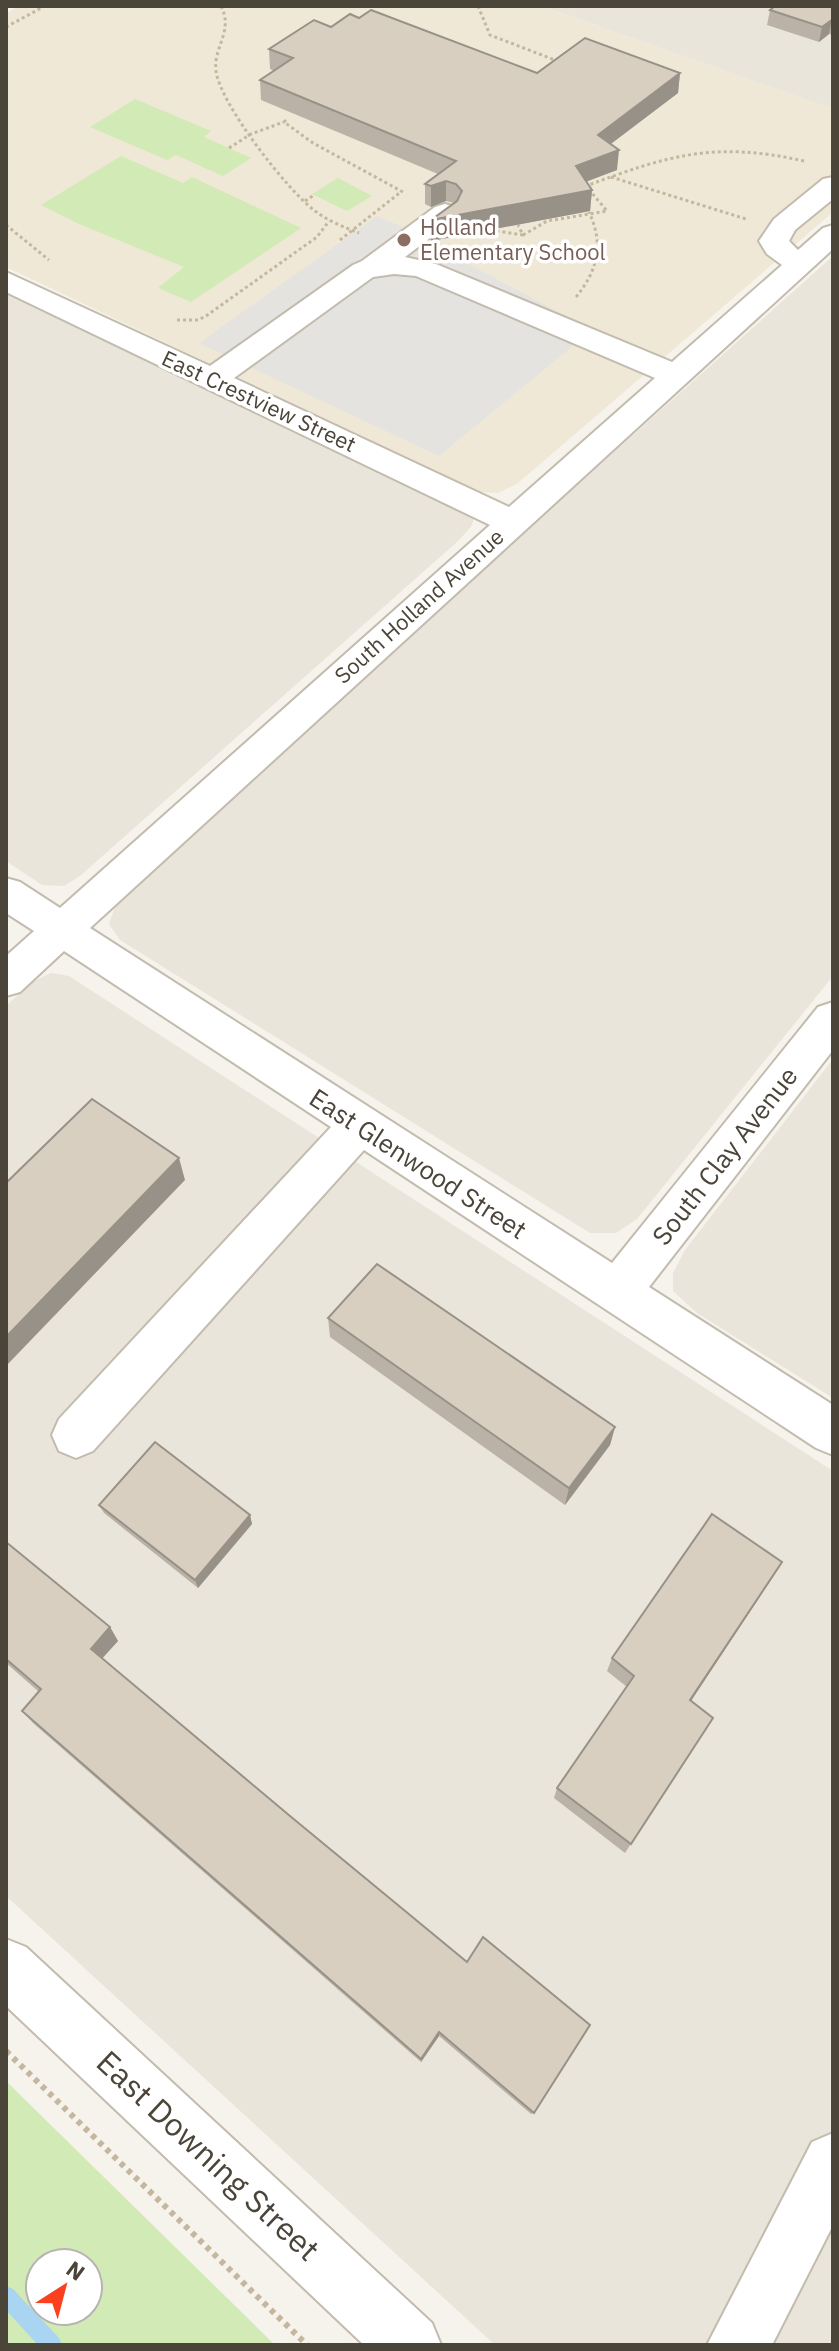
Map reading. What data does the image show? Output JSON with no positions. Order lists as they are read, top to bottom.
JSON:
{
  "streets": {
    "street": [
      "East Crestview Street",
      "South Holland Avenue",
      "South Clay Avenue",
      "East Glenwood Street",
      "East Downing Street"
    ]
  },
  "crossings": [
    ["East Crestview Street", "South Holland Avenue"],
    ["South Holland Avenue", "East Glenwood Street"],
    ["South Clay Avenue", "East Glenwood Street"]
  ],
  "places": ["Holland Elementary School"],
  "north": "top right"
}
